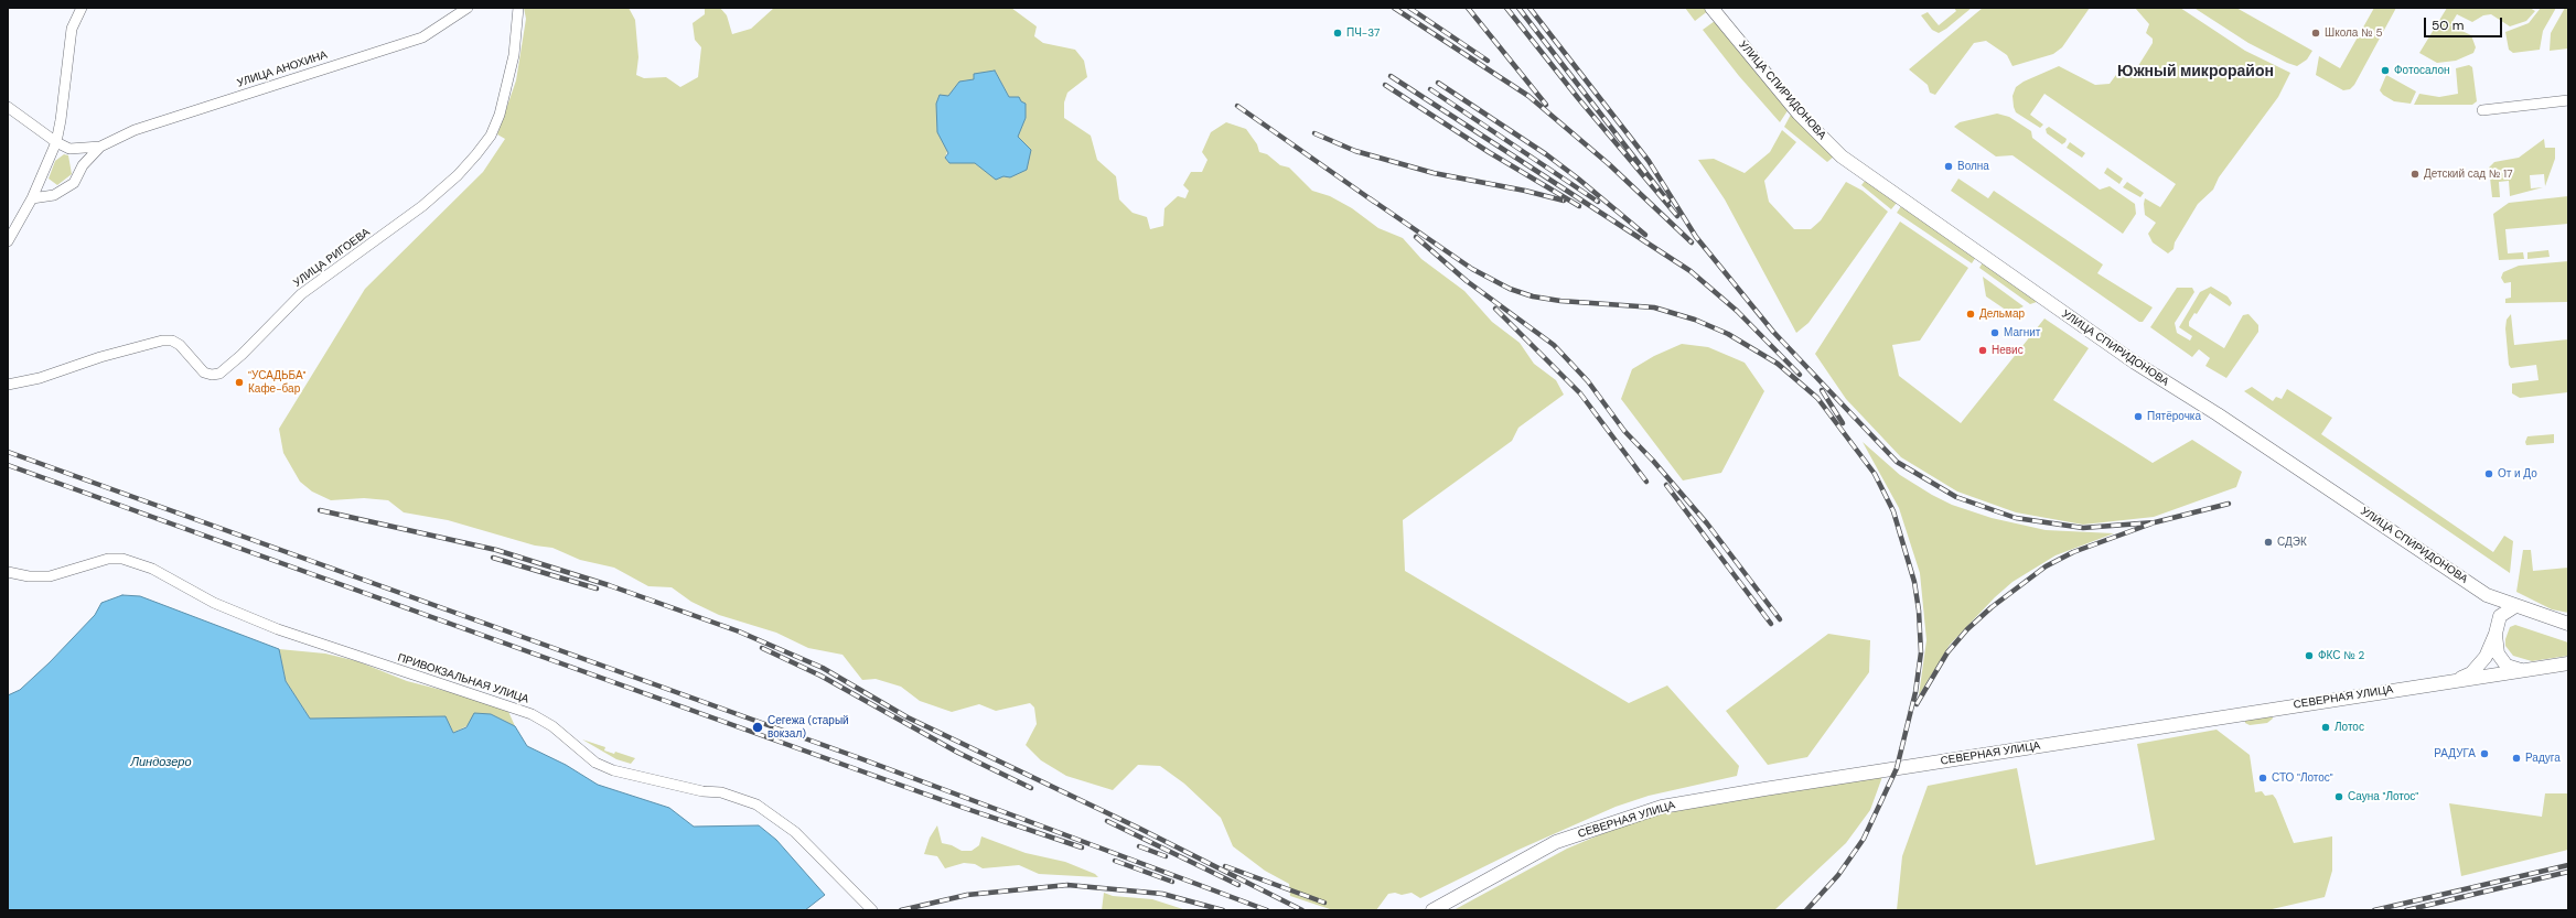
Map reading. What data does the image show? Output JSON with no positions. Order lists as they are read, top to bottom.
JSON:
{
  "streets": {
    "street": [
      "УЛИЦА АНОХИНА",
      "УЛИЦА СПИРИДОНОВА",
      "УЛИЦА РИГОЕВА",
      "ПРИВОКЗАЛЬНАЯ УЛИЦА",
      "СЕВЕРНАЯ УЛИЦА"
    ]
  },
  "districts": ["Южный микрорайон"],
  "water": ["Линдозеро"],
  "places": [
    "ПЧ-37",
    "Школа № 5",
    "Фотосалон",
    "Волна",
    "Детский сад № 17",
    "Дельмар",
    "Магнит",
    "Невис",
    "\"УСАДЬБА\" Кафе-бар",
    "Пятёрочка",
    "От и До",
    "СДЭК",
    "ФКС № 2",
    "Сегежа (старый вокзал)",
    "Лотос",
    "РАДУГА",
    "Радуга",
    "СТО \"Лотос\"",
    "Сауна \"Лотос\""
  ],
  "scale_bar": "50 m"
}
